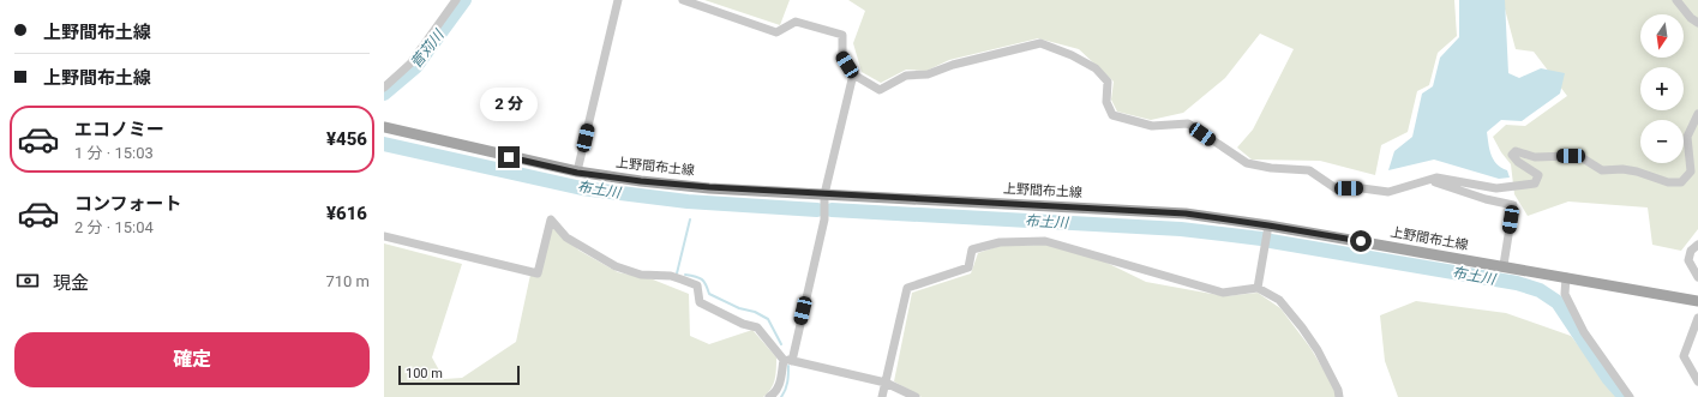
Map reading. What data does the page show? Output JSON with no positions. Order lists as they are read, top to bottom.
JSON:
{
  "streets": {
    "main road": ["上野間布土線"]
  },
  "water": ["菅苅川", "布土川"],
  "scale_bar": "100 m",
  "north": "bottom",
  "page": {
    "banner": ["上野間布土線", "上野間布土線"],
    "map_buttons": ["+", "−"],
    "bubble": "2 分",
    "list": [
      {
        "name": "エコノミー",
        "note": "1 分 · 15:03",
        "value": "¥456"
      },
      {
        "name": "コンフォート",
        "note": "2 分 · 15:04",
        "value": "¥616"
      }
    ],
    "pay": ["現金", "710 m"],
    "buttons": "確定",
    "scale": "100 m"
  }
}
